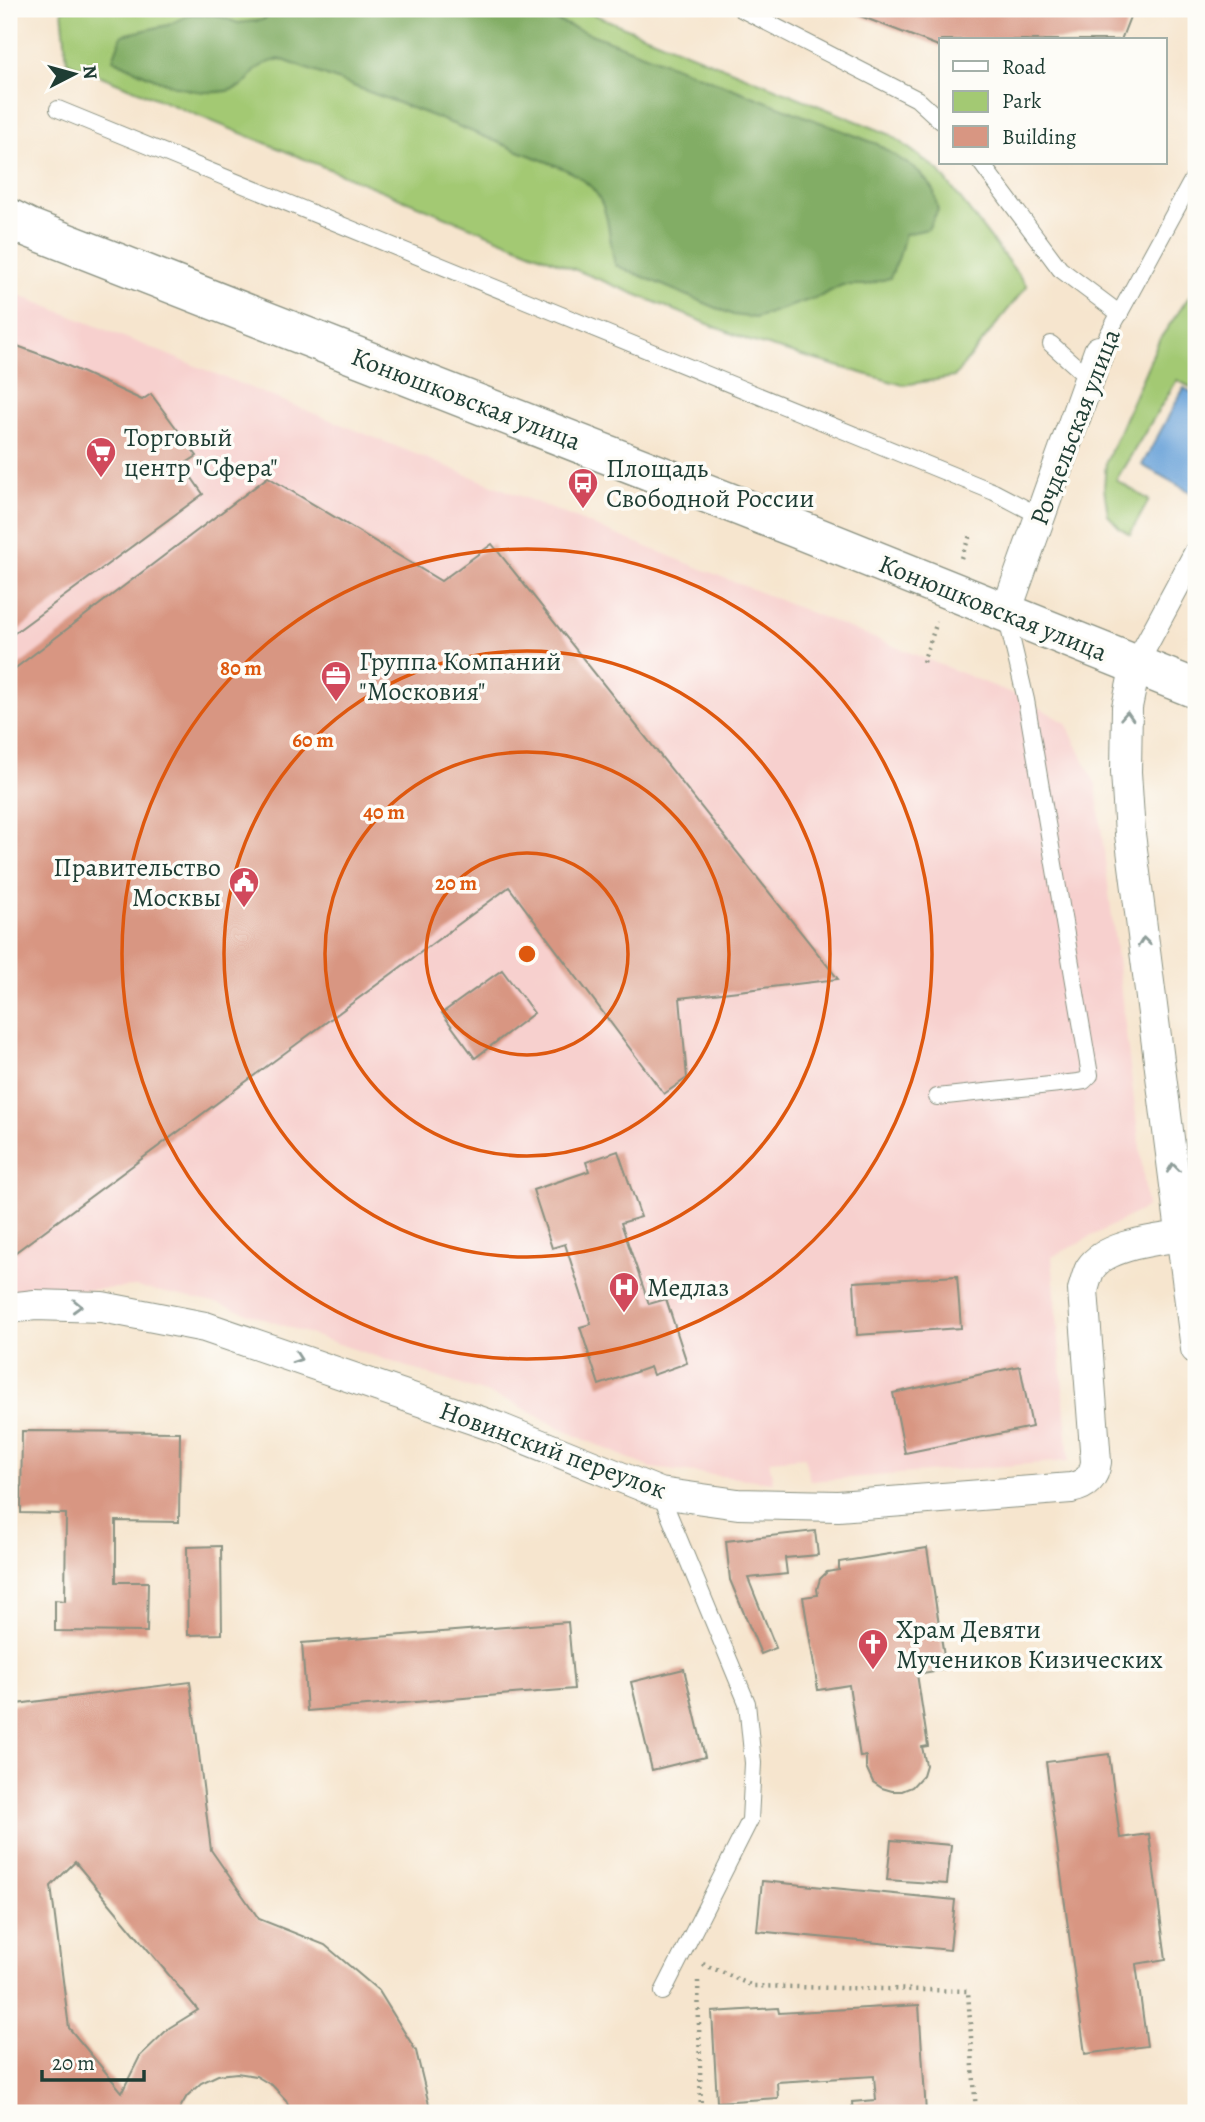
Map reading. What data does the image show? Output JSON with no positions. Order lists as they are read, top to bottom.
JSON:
{
  "streets": {
    "main road": ["Конюшковская улица"],
    "street": ["Рочдельская улица", "Новинский переулок"]
  },
  "crossings": [
    ["Конюшковская улица", "Рочдельская улица"]
  ],
  "one_way": ["Новинский переулок"],
  "places": {
    "supermarket": ["Торговый центр \"Сфера\""],
    "bus stop": ["Площадь Свободной России"],
    "office": ["Группа Компаний \"Московия\""],
    "public building": ["Правительство Москвы"],
    "hospital": ["Медлаз"],
    "church": ["Храм Девяти Мучеников Кизических"]
  },
  "legend": ["Road", "Park", "Building"],
  "scale_bar": "20 m",
  "north": "right",
  "rings": [
    "80 m",
    "60 m",
    "40 m",
    "20 m"
  ]
}
